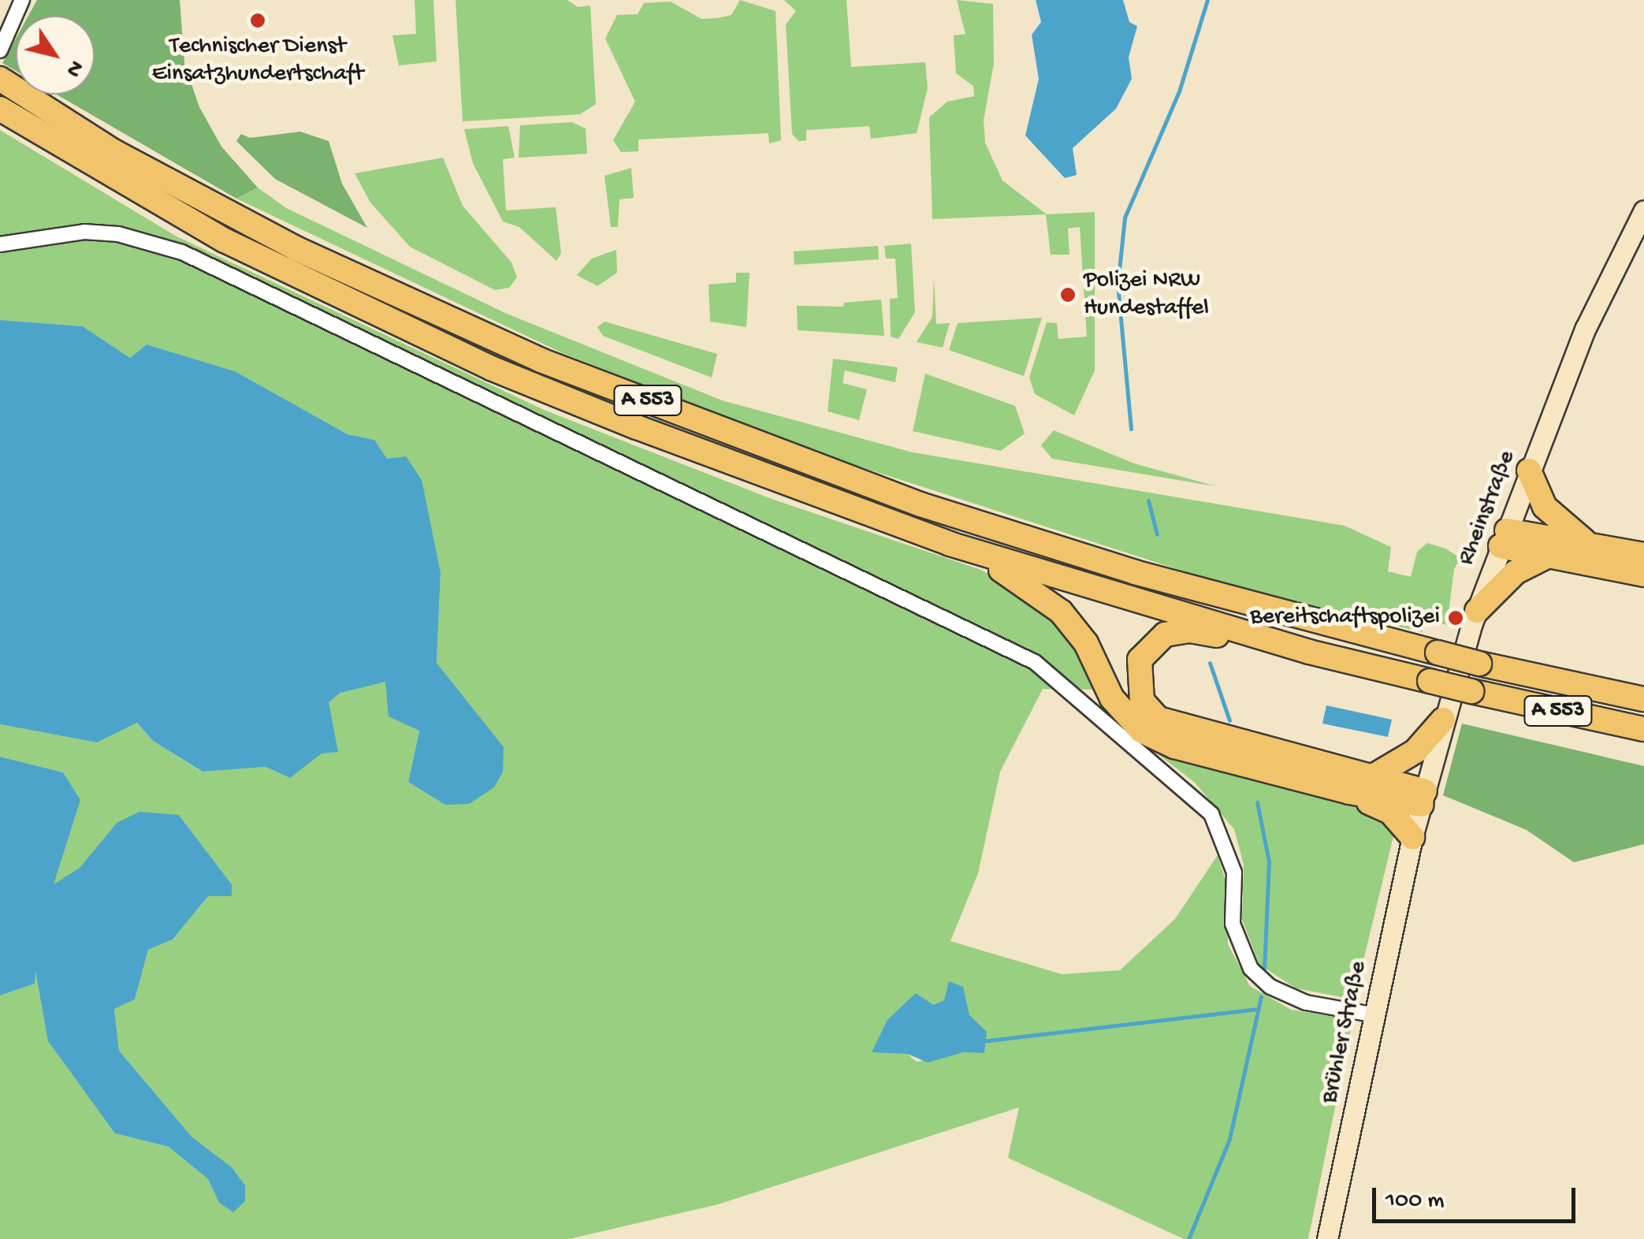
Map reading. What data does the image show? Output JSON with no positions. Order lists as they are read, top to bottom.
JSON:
{
  "streets": {
    "highway": ["A 553"],
    "main road": ["Rheinstraße", "Brühler Straße"]
  },
  "crossings": [
    ["Rheinstraße", "Brühler Straße"]
  ],
  "places": ["Technischer Dienst Einsatzhundertschaft", "Polizei NRW Hundestaffel", "Bereitschaftspolizei"],
  "scale_bar": "100 m",
  "north": "bottom right"
}
